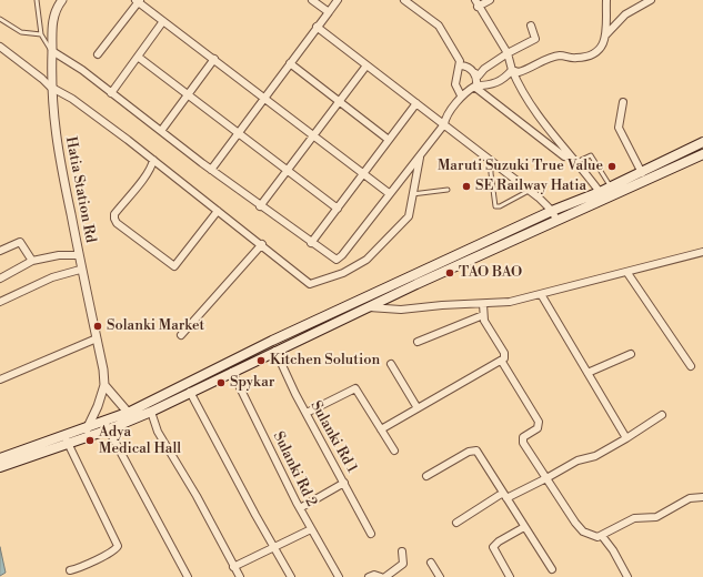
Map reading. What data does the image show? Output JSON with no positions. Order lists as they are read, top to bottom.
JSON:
{
  "streets": {
    "street": ["Hatia Station Rd", "Sulanki Rd 1", "Sulanki Rd 2"]
  },
  "places": [
    "Maruti Suzuki True Value",
    "SE Railway Hatia",
    "TAO BAO",
    "Solanki Market",
    "Kitchen Solution",
    "Spykar",
    "Adya Medical Hall"
  ]
}
